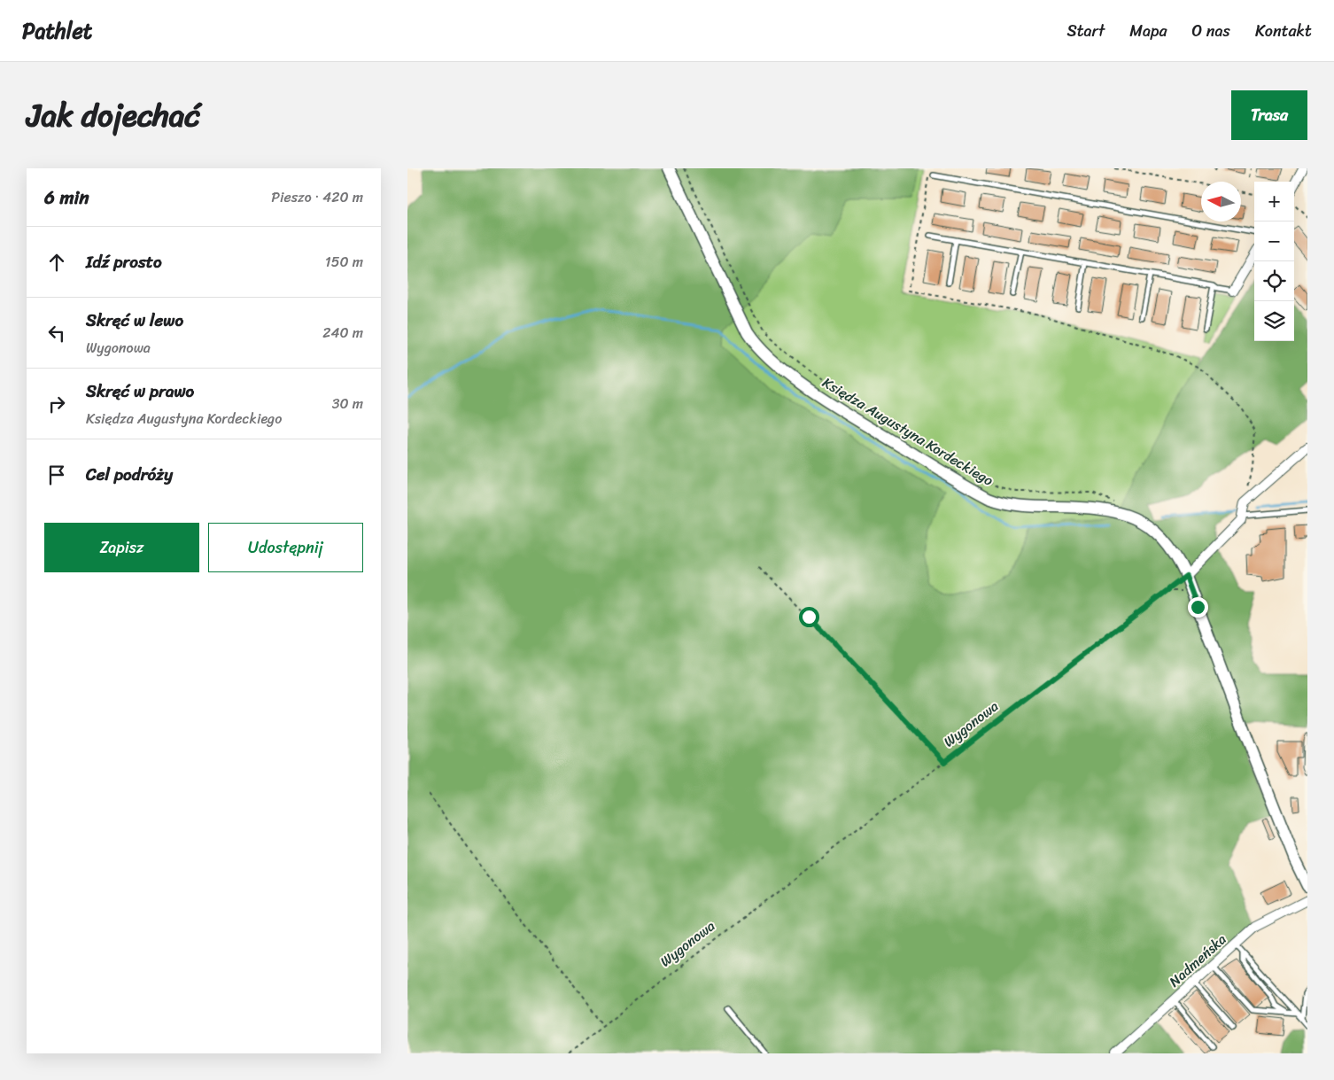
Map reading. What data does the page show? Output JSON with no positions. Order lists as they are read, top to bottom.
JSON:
{
  "streets": {
    "street": ["Księdza Augustyna Kordeckiego", "Nadmeńska"],
    "path": ["Wygonowa"]
  },
  "crossings": [
    ["Księdza Augustyna Kordeckiego", "Wygonowa"]
  ],
  "north": "left",
  "page": {
    "header": "Pathlet",
    "nav": [
      "Start",
      "Mapa",
      "O nas",
      "Kontakt"
    ],
    "title": "Jak dojechać",
    "buttons": [
      "Trasa",
      ["Zapisz", "Udostępnij"]
    ],
    "heading": ["6 min", "Pieszo · 420 m"],
    "map_buttons": ["+", "−"],
    "list": [
      ["Idź prosto", "150 m"],
      ["Skręć w lewo", "Wygonowa", "240 m"],
      ["Skręć w prawo", "Księdza Augustyna Kordeckiego", "30 m"],
      "Cel podróży"
    ]
  }
}
